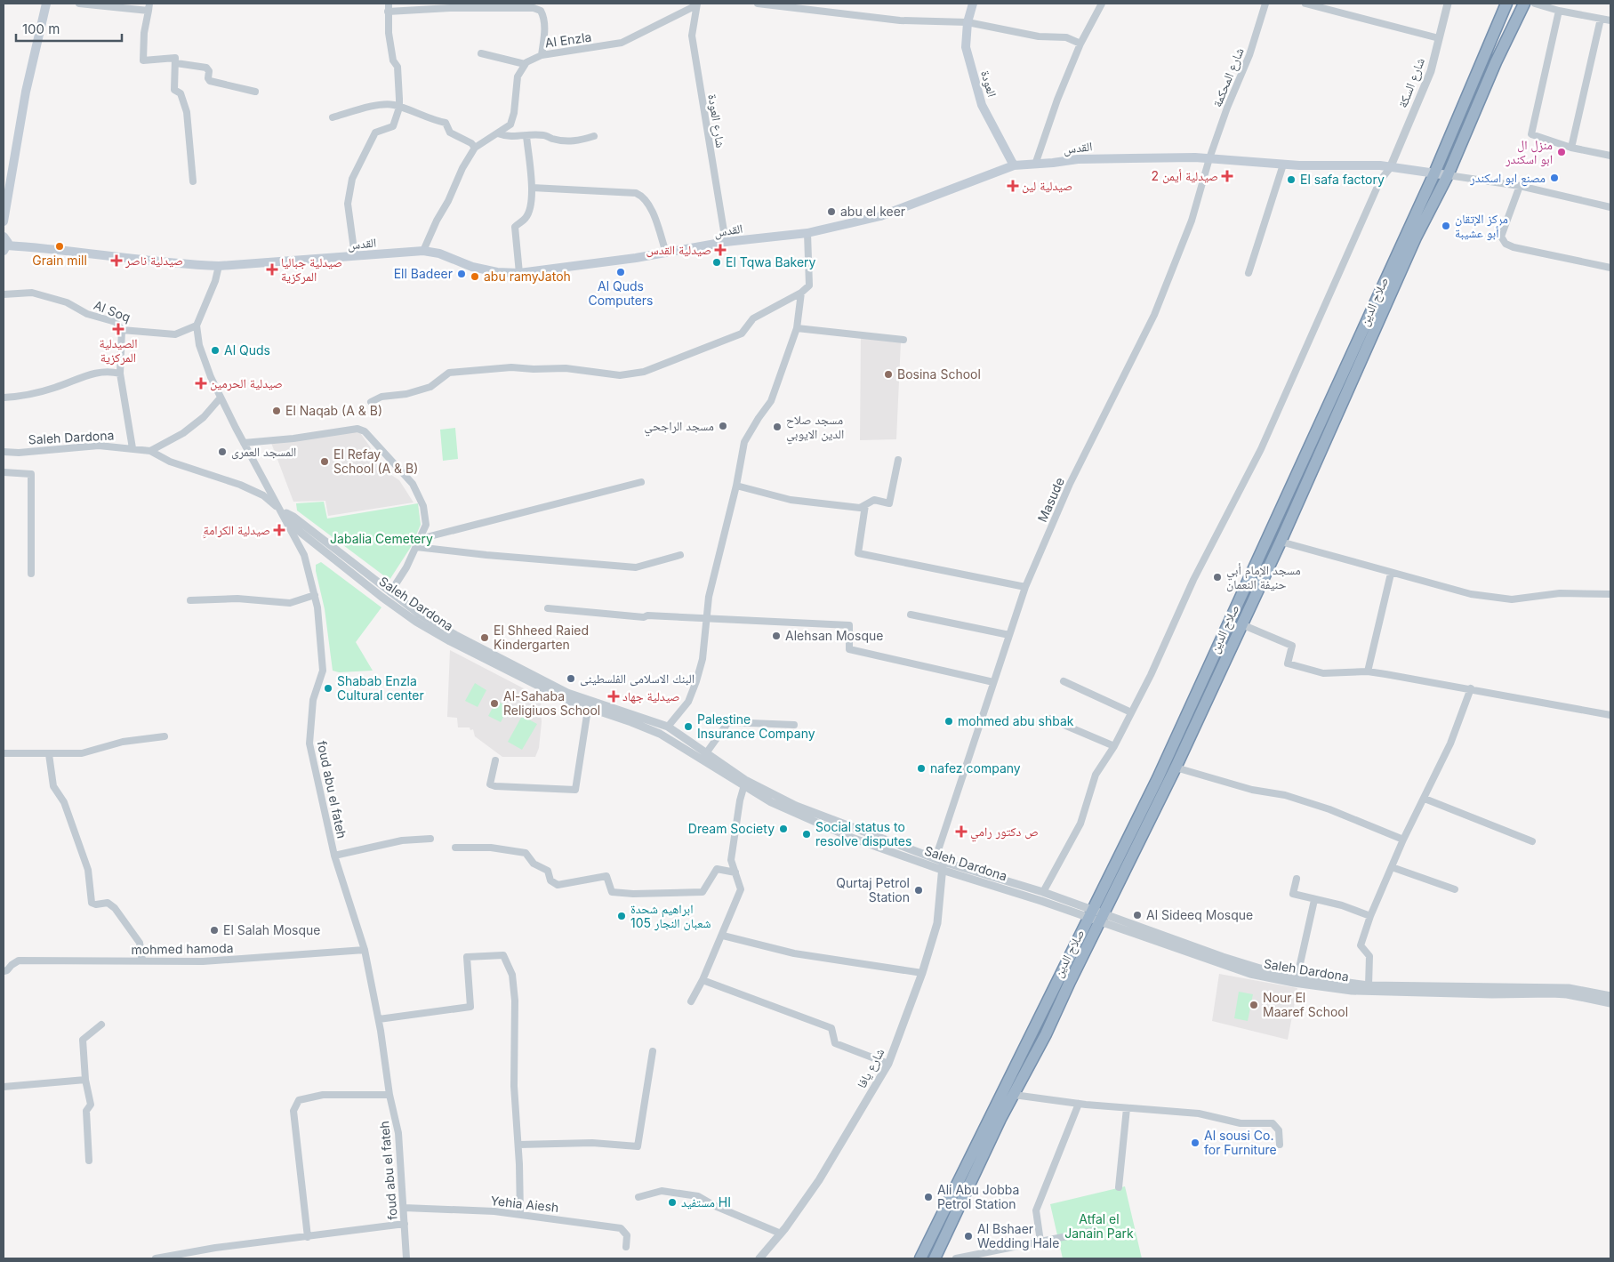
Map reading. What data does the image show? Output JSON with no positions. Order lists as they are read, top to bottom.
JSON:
{
  "streets": {
    "highway": ["صلاح الدين"],
    "main road": ["العودة", "القدس"],
    "street": [
      "Al Enzla",
      "شارع المحكمة",
      "شارع السكة",
      "شارع العودة",
      "Al Soq",
      "Saleh Dardona",
      "Masude",
      "foud abu el fateh",
      "mohmed hamoda",
      "شارع يافا",
      "Yehia Aiesh"
    ]
  },
  "crossings": [
    ["Al Enzla", "شارع العودة"],
    ["شارع المحكمة", "القدس"],
    ["شارع المحكمة", "Masude"],
    ["شارع السكة", "القدس"],
    ["العودة", "القدس"],
    ["شارع العودة", "القدس"],
    ["القدس", "صلاح الدين"],
    ["القدس", "Masude"],
    ["صلاح الدين", "Saleh Dardona"],
    ["Al Soq", "foud abu el fateh"],
    ["Saleh Dardona", "Masude"],
    ["Saleh Dardona", "foud abu el fateh"],
    ["Saleh Dardona", "شارع يافا"],
    ["foud abu el fateh", "mohmed hamoda"],
    ["foud abu el fateh", "Yehia Aiesh"]
  ],
  "parks": ["Jabalia Cemetery", "Atfal el Janain Park"],
  "places": {
    "other": [
      "منزل ال ابو اسكندر",
      "مصنع ابو اسكندر",
      "El safa factory",
      "abu el keer",
      "مركز الإتقان أبو عشيبة",
      "Grain mill",
      "El Tqwa Bakery",
      "Al Quds Computers",
      "Ell Badeer",
      "abu ramyJatoh",
      "Al Quds",
      "Bosina School",
      "El Naqab (A & B)",
      "مسجد الراجحي",
      "مسجد صلاح الدين الايوبي",
      "المسجد العمرى",
      "El Refay School (A & B)",
      "مسجد الإمام أبي حنيفة النعمان",
      "Alehsan Mosque",
      "El Shheed Raied Kindergarten",
      "البنك الاسلامى الفلسطينى",
      "Shabab Enzla Cultural center",
      "Al-Sahaba Religiuos School",
      "mohmed abu shbak",
      "Palestine Insurance Company",
      "nafez company",
      "Dream Society",
      "Social status to resolve disputes",
      "Qurtaj Petrol Station",
      "Al Sideeq Mosque",
      "ابراهيم شحدة شعبان النجار 105",
      "El Salah Mosque",
      "Nour El Maaref School",
      "Al sousi Co. for Furniture",
      "Ali Abu Jobba Petrol Station",
      "مستفيد HI",
      "Al Bshaer Wedding Hale"
    ],
    "health": [
      "صيدلية أيمن 2",
      "صيدلية لين",
      "صيدلية القدس",
      "صيدلية ناصر",
      "صيدلية جباليا المركزية",
      "الصيدلية المركزية",
      "صيدلية الحرمين",
      "ِِصيدلية الكرامة",
      "صيدلية جهاد",
      "ص دكتور رامي"
    ]
  },
  "scale_bar": "100 m"
}
